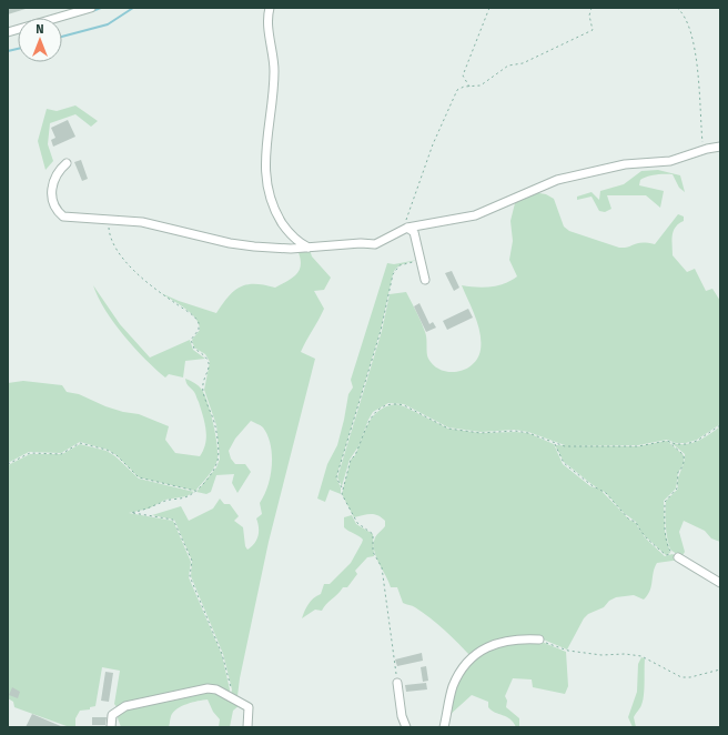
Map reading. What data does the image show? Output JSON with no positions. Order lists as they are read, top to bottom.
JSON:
{
  "north": "top"
}
